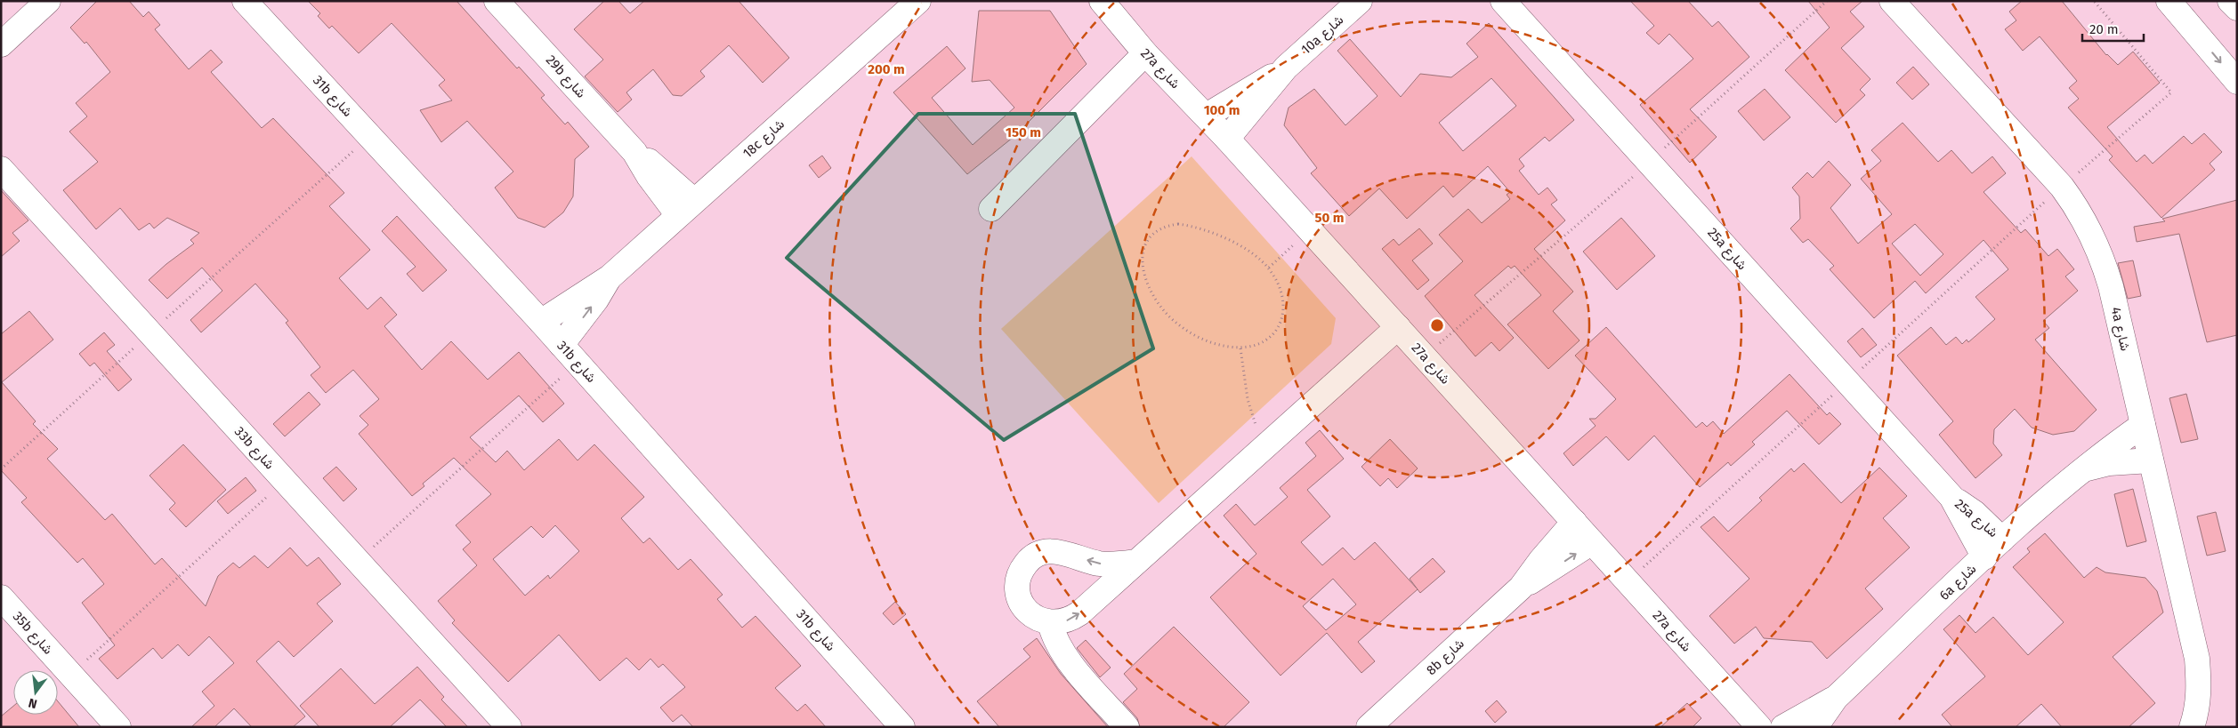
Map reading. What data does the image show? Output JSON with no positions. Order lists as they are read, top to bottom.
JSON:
{
  "streets": {
    "street": [
      "10a شارع",
      "27a شارع",
      "29b شارع",
      "31b شارع",
      "18c شارع",
      "25a شارع",
      "4a شارع",
      "33b شارع",
      "6a شارع",
      "35b شارع",
      "8b شارع"
    ]
  },
  "crossings": [
    ["10a شارع", "27a شارع"],
    ["27a شارع", "8b شارع"],
    ["29b شارع", "18c شارع"],
    ["31b شارع", "18c شارع"],
    ["25a شارع", "6a شارع"],
    ["4a شارع", "6a شارع"]
  ],
  "scale_bar": "20 m",
  "north": "bottom",
  "rings": [
    "200 m",
    "100 m",
    "150 m",
    "50 m"
  ]
}
